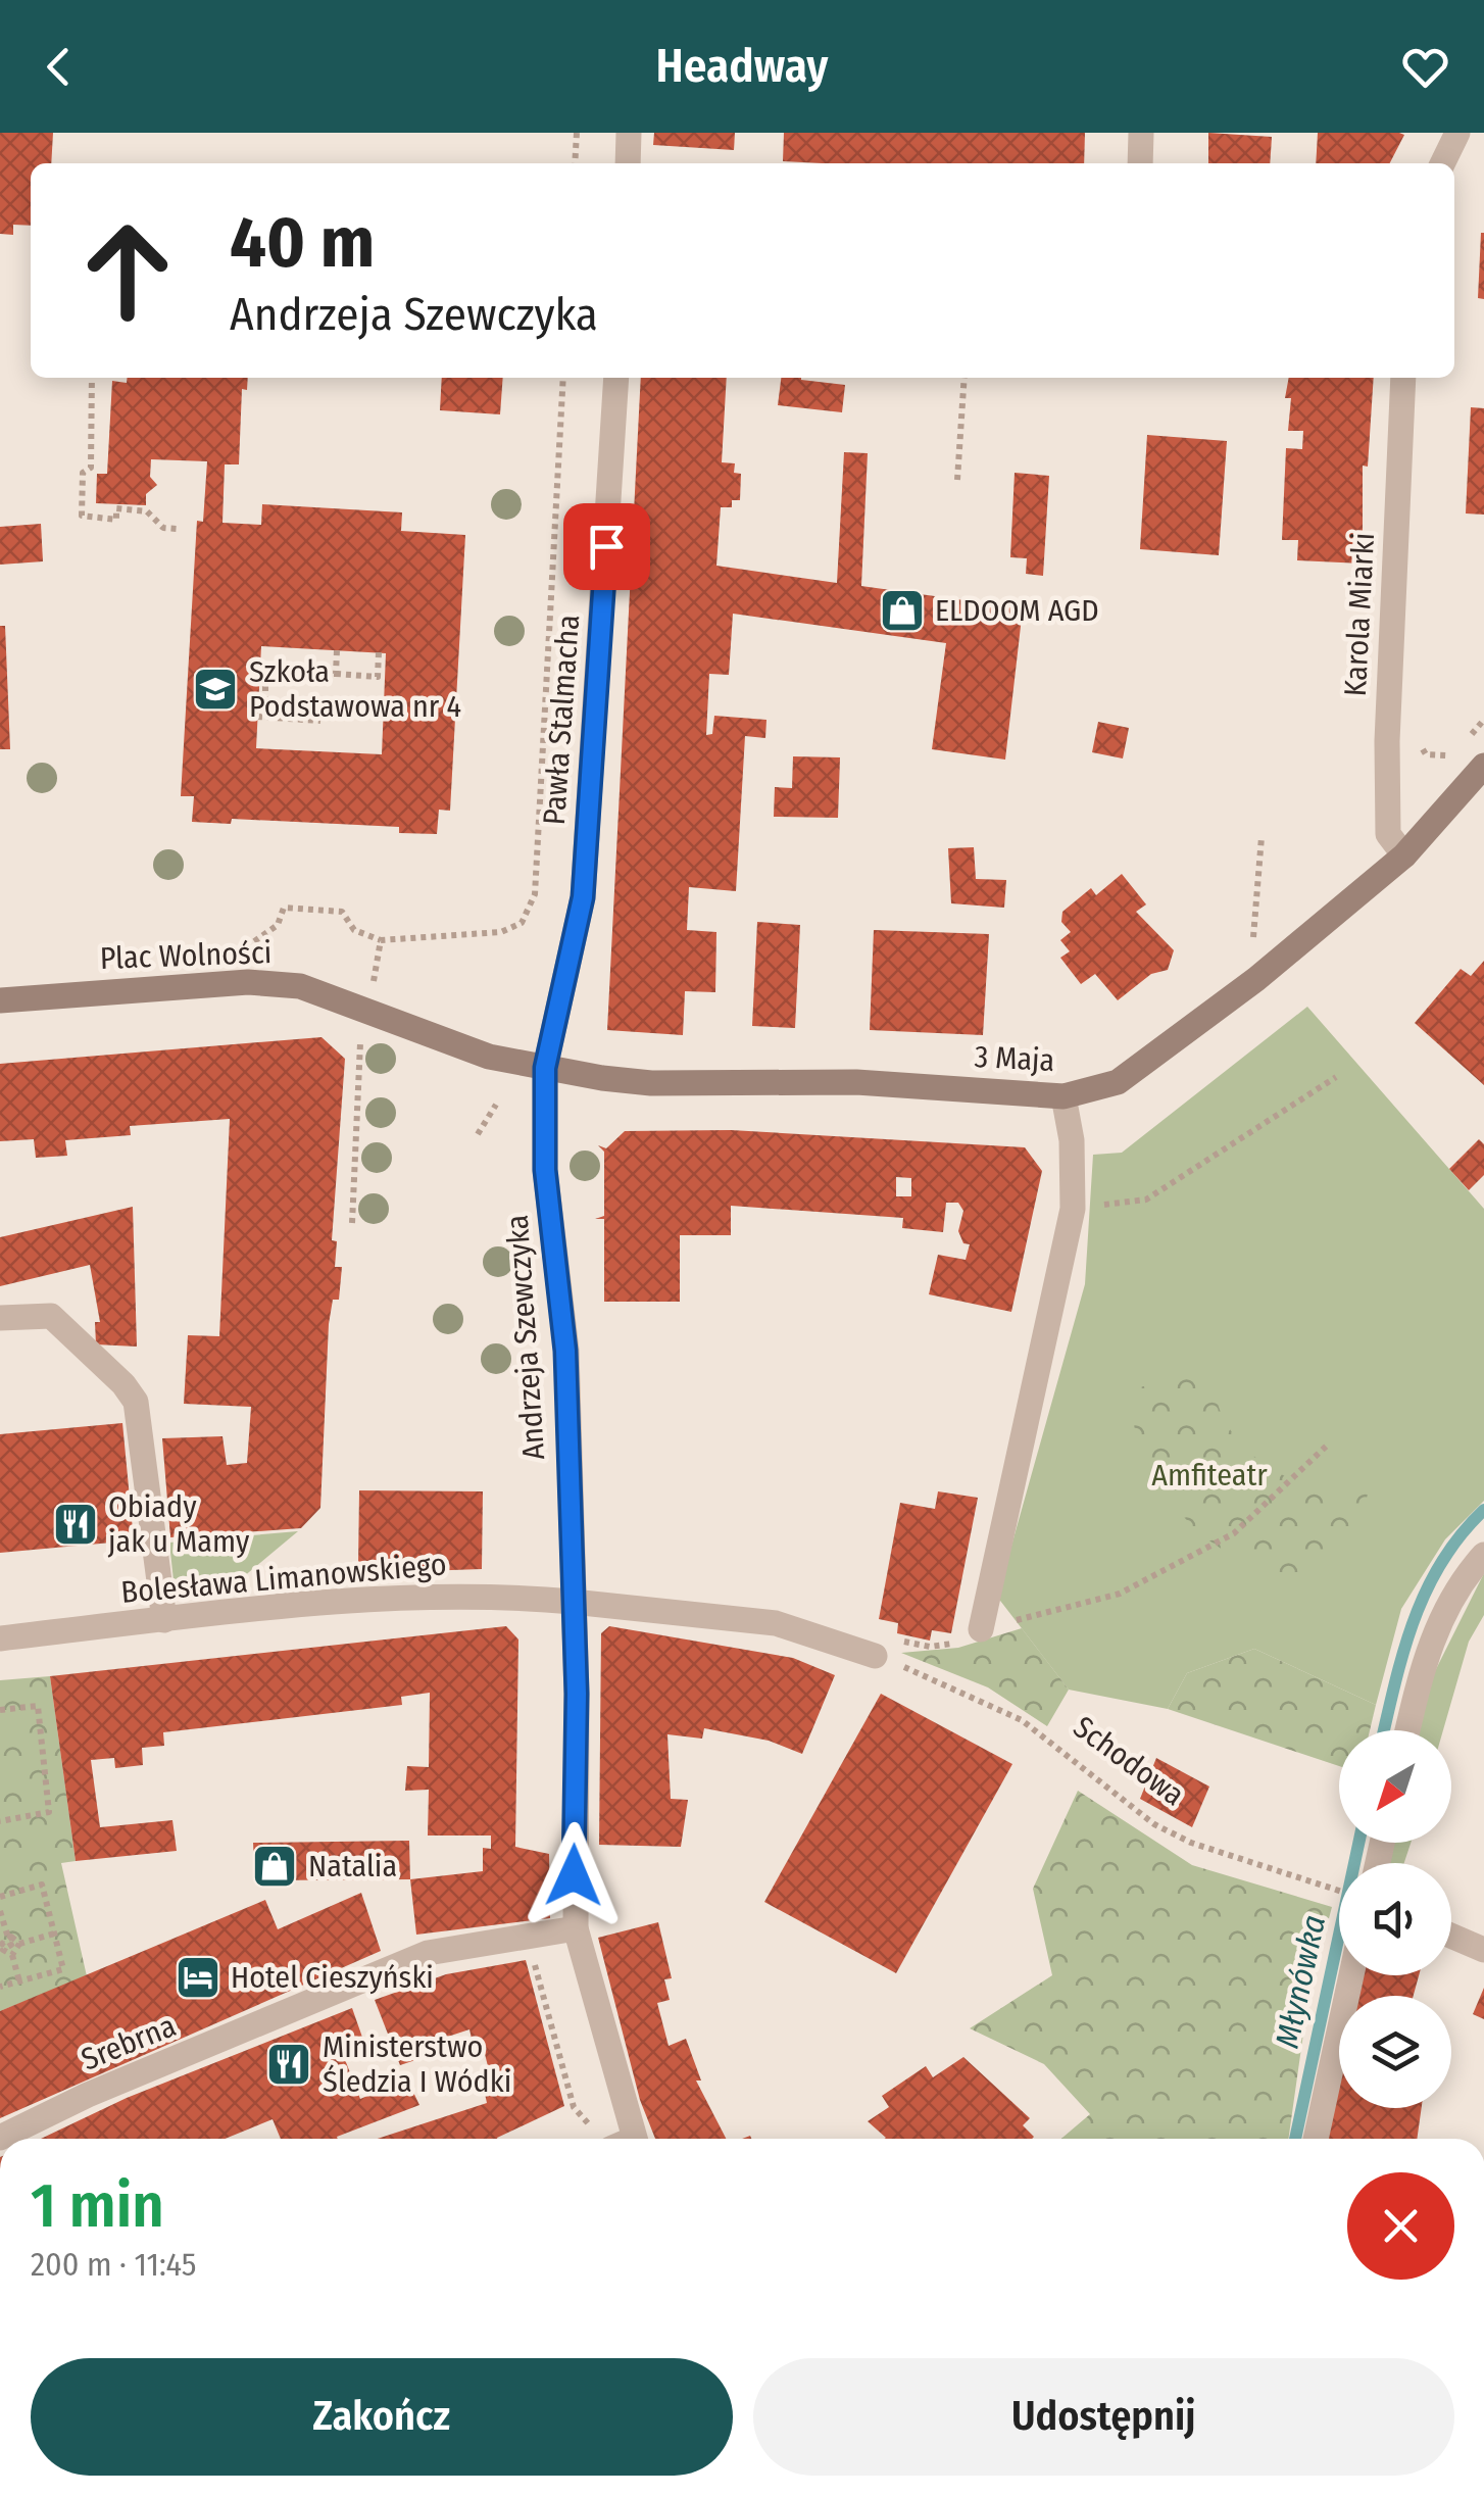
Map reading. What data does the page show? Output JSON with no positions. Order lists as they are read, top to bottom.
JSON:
{
  "streets": {
    "street": [
      "Karola Miarki",
      "Pawła Stalmacha",
      "Plac Wolności",
      "3 Maja",
      "Andrzeja Szewczyka",
      "Bolesława Limanowskiego",
      "Srebrna"
    ],
    "path": ["Schodowa"]
  },
  "crossings": [
    ["Karola Miarki", "3 Maja"],
    ["Pawła Stalmacha", "Plac Wolności"],
    ["Pawła Stalmacha", "3 Maja"],
    ["Pawła Stalmacha", "Andrzeja Szewczyka"],
    ["Plac Wolności", "3 Maja"],
    ["Plac Wolności", "Andrzeja Szewczyka"],
    ["3 Maja", "Andrzeja Szewczyka"],
    ["Andrzeja Szewczyka", "Bolesława Limanowskiego"],
    ["Andrzeja Szewczyka", "Srebrna"]
  ],
  "water": ["Młynówka"],
  "parks": ["Amfiteatr"],
  "places": {
    "shop": ["ELDOOM AGD", "Natalia"],
    "school or university": ["Szkoła Podstawowa nr 4"],
    "restaurant": ["Obiady jak u Mamy", "Ministerstwo Śledzia I Wódki"],
    "hotel": ["Hotel Cieszyński"]
  },
  "north": "bottom left",
  "page": {
    "header": "Headway",
    "turn": ["40 m", "Andrzeja Szewczyka"],
    "heading": ["1 min", "200 m · 11:45"],
    "buttons": ["Zakończ", "Udostępnij"]
  }
}
